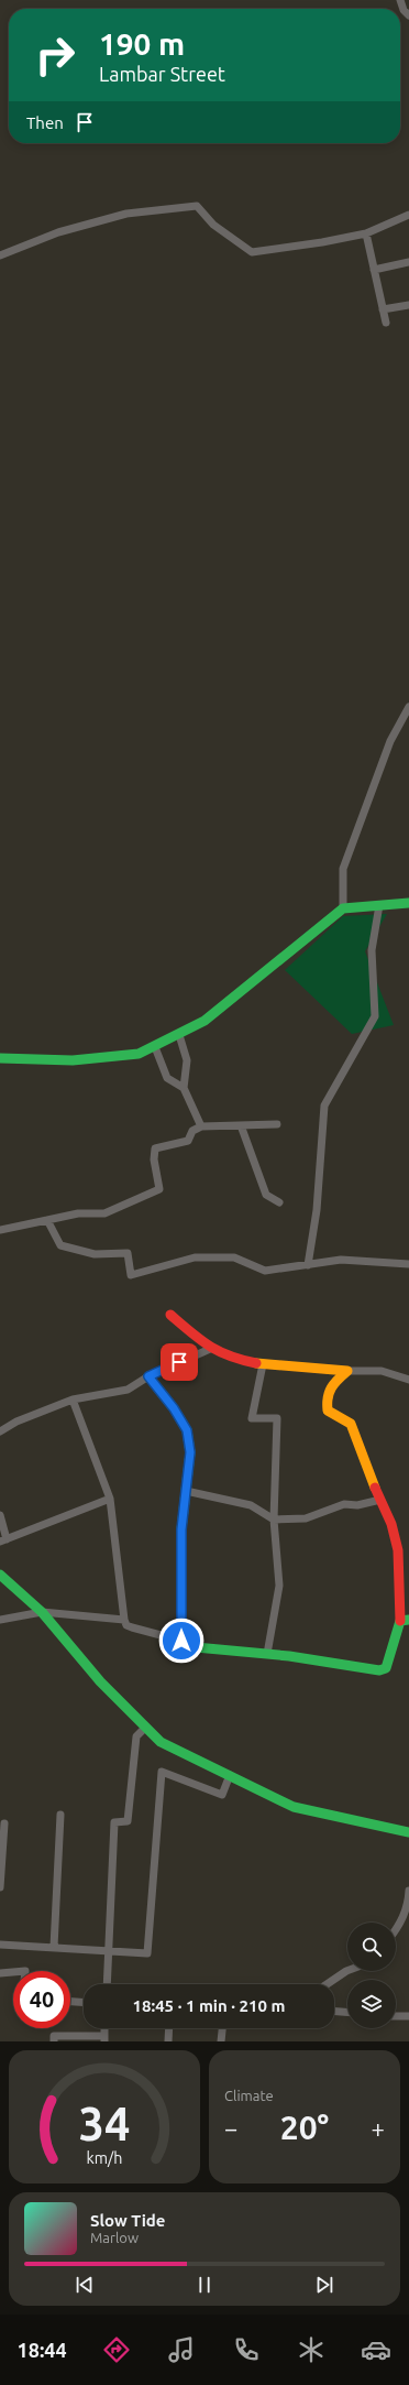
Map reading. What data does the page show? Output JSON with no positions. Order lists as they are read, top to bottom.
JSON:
{
  "page": {
    "turn": ["190 m", "Lambar Street"],
    "then": "Then",
    "limit": "40",
    "trip": "18:45 · 1 min · 210 m",
    "tile": "Climate",
    "heat": ["−", "20°", "+"],
    "song": ["Slow Tide", "Marlow"],
    "tabs": "18:44",
    "gauge": ["34", "km/h"]
  }
}
